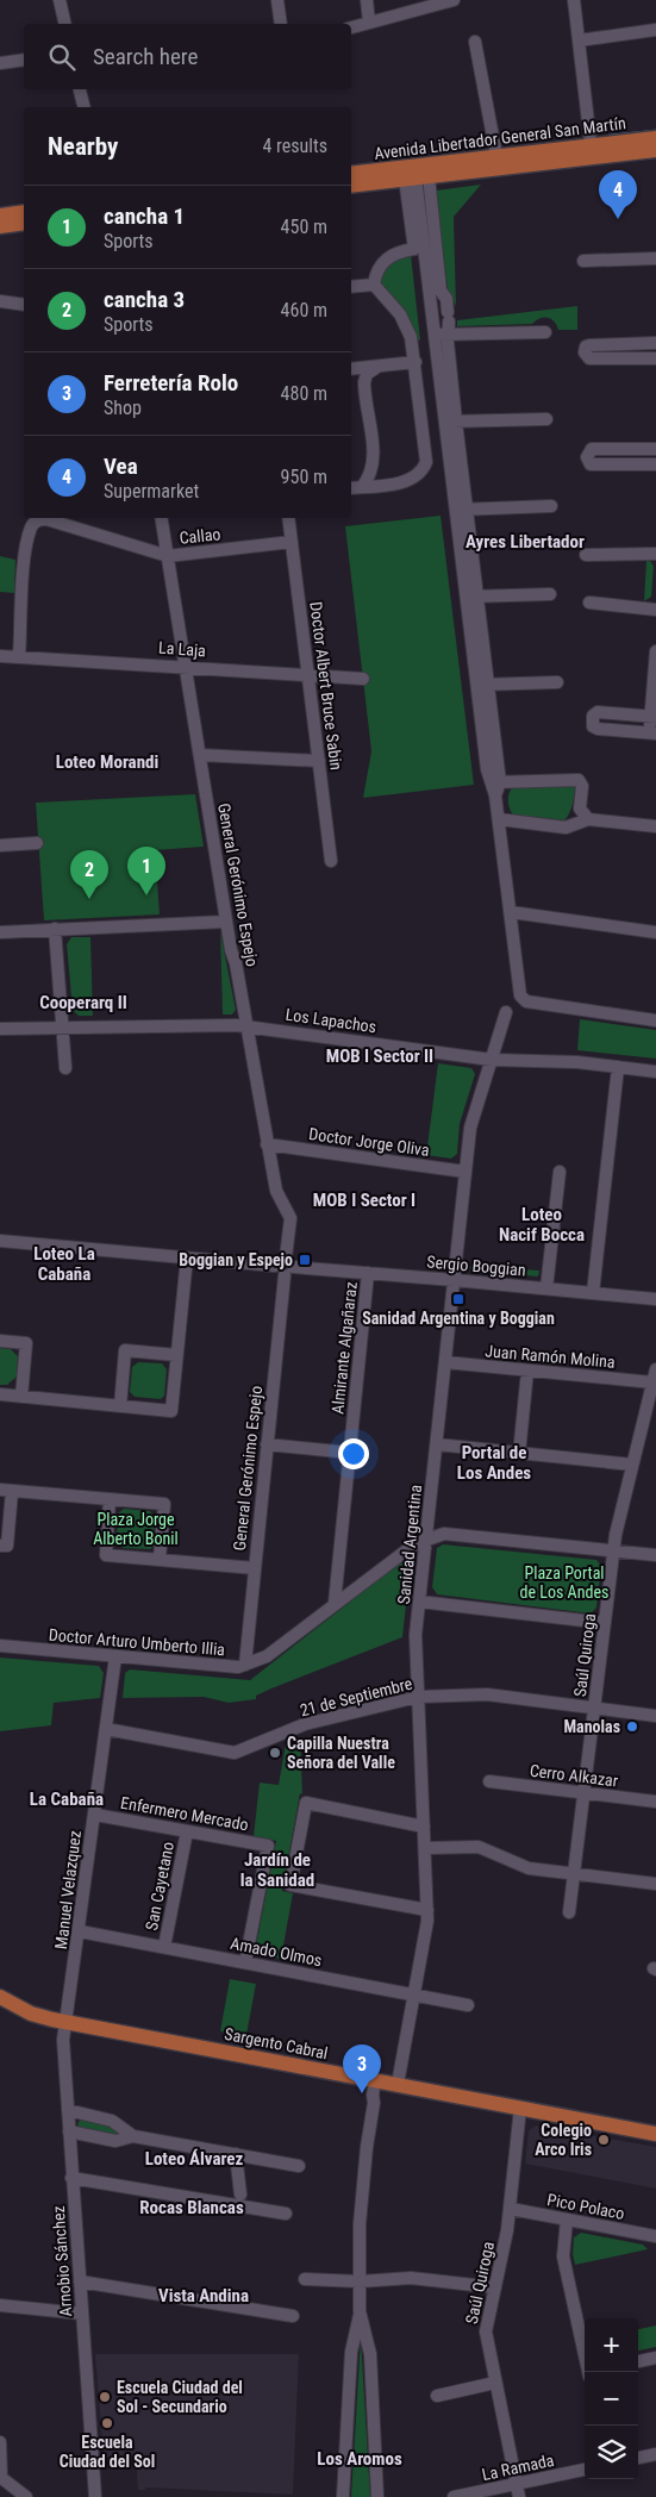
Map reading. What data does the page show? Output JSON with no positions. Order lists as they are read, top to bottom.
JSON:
{
  "streets": {
    "main road": ["Avenida Libertador General San Martín", "Sargento Cabral"],
    "street": [
      "Callao",
      "La Laja",
      "Doctor Albert Bruce Sabin",
      "General Gerónimo Espejo",
      "Los Lapachos",
      "Doctor Jorge Oliva",
      "Sergio Boggian",
      "Almirante Algañaraz",
      "Juan Ramón Molina",
      "Sanidad Argentina",
      "Doctor Arturo Umberto Illia",
      "Saúl Quiroga",
      "21 de Septiembre",
      "Cerro Alkazar",
      "Enfermero Mercado",
      "San Cayetano",
      "Manuel Velazquez",
      "Amado Olmos",
      "Pico Polaco",
      "Arnobio Sánchez",
      "La Ramada"
    ]
  },
  "crossings": [
    ["Callao", "La Laja"],
    ["Callao", "Doctor Albert Bruce Sabin"],
    ["Callao", "General Gerónimo Espejo"],
    ["La Laja", "Doctor Albert Bruce Sabin"],
    ["La Laja", "General Gerónimo Espejo"],
    ["General Gerónimo Espejo", "Los Lapachos"],
    ["General Gerónimo Espejo", "Doctor Jorge Oliva"],
    ["General Gerónimo Espejo", "Sergio Boggian"],
    ["General Gerónimo Espejo", "Doctor Arturo Umberto Illia"],
    ["Los Lapachos", "Sanidad Argentina"],
    ["Doctor Jorge Oliva", "Sanidad Argentina"],
    ["Sergio Boggian", "Almirante Algañaraz"],
    ["Sergio Boggian", "Sanidad Argentina"],
    ["Almirante Algañaraz", "Doctor Arturo Umberto Illia"],
    ["Juan Ramón Molina", "Sanidad Argentina"],
    ["Juan Ramón Molina", "Saúl Quiroga"],
    ["Sanidad Argentina", "Doctor Arturo Umberto Illia"],
    ["Sanidad Argentina", "21 de Septiembre"],
    ["Sanidad Argentina", "Amado Olmos"],
    ["Sanidad Argentina", "Sargento Cabral"],
    ["Doctor Arturo Umberto Illia", "Saúl Quiroga"],
    ["Doctor Arturo Umberto Illia", "Manuel Velazquez"],
    ["Saúl Quiroga", "21 de Septiembre"],
    ["Saúl Quiroga", "Cerro Alkazar"],
    ["Saúl Quiroga", "Sargento Cabral"],
    ["Saúl Quiroga", "Pico Polaco"],
    ["Saúl Quiroga", "La Ramada"],
    ["21 de Septiembre", "Manuel Velazquez"],
    ["Enfermero Mercado", "San Cayetano"],
    ["Enfermero Mercado", "Manuel Velazquez"],
    ["Enfermero Mercado", "Amado Olmos"],
    ["San Cayetano", "Amado Olmos"],
    ["Manuel Velazquez", "Amado Olmos"],
    ["Manuel Velazquez", "Sargento Cabral"],
    ["Manuel Velazquez", "Arnobio Sánchez"],
    ["Sargento Cabral", "Arnobio Sánchez"]
  ],
  "districts": [
    "Ayres Libertador",
    "Loteo Morandi",
    "Cooperarq II",
    "MOB I Sector II",
    "MOB I Sector I",
    "Loteo Nacif Bocca",
    "Loteo La Cabaña",
    "Portal de Los Andes",
    "La Cabaña",
    "Jardín de la Sanidad",
    "Loteo Álvarez",
    "Rocas Blancas",
    "Vista Andina",
    "Los Aromos"
  ],
  "parks": ["Plaza Jorge Alberto Bonil", "Plaza Portal de Los Andes"],
  "places": {
    "transit": ["Boggian y Espejo", "Sanidad Argentina y Boggian"],
    "other": [
      "Manolas",
      "Capilla Nuestra Señora del Valle",
      "Colegio Arco Iris",
      "Escuela Ciudad del Sol - Secundario",
      "Escuela Ciudad del Sol"
    ]
  },
  "page": {
    "search": "Search here",
    "heading": ["Nearby", "4 results"],
    "pins": [
      "4",
      "1",
      "2",
      "3"
    ],
    "list": [
      {
        "mark": "1",
        "name": "cancha 1",
        "note": "Sports",
        "value": "450 m"
      },
      {
        "mark": "2",
        "name": "cancha 3",
        "note": "Sports",
        "value": "460 m"
      },
      {
        "mark": "3",
        "name": "Ferretería Rolo",
        "note": "Shop",
        "value": "480 m"
      },
      {
        "mark": "4",
        "name": "Vea",
        "note": "Supermarket",
        "value": "950 m"
      }
    ],
    "map_buttons": ["+", "−"]
  }
}
